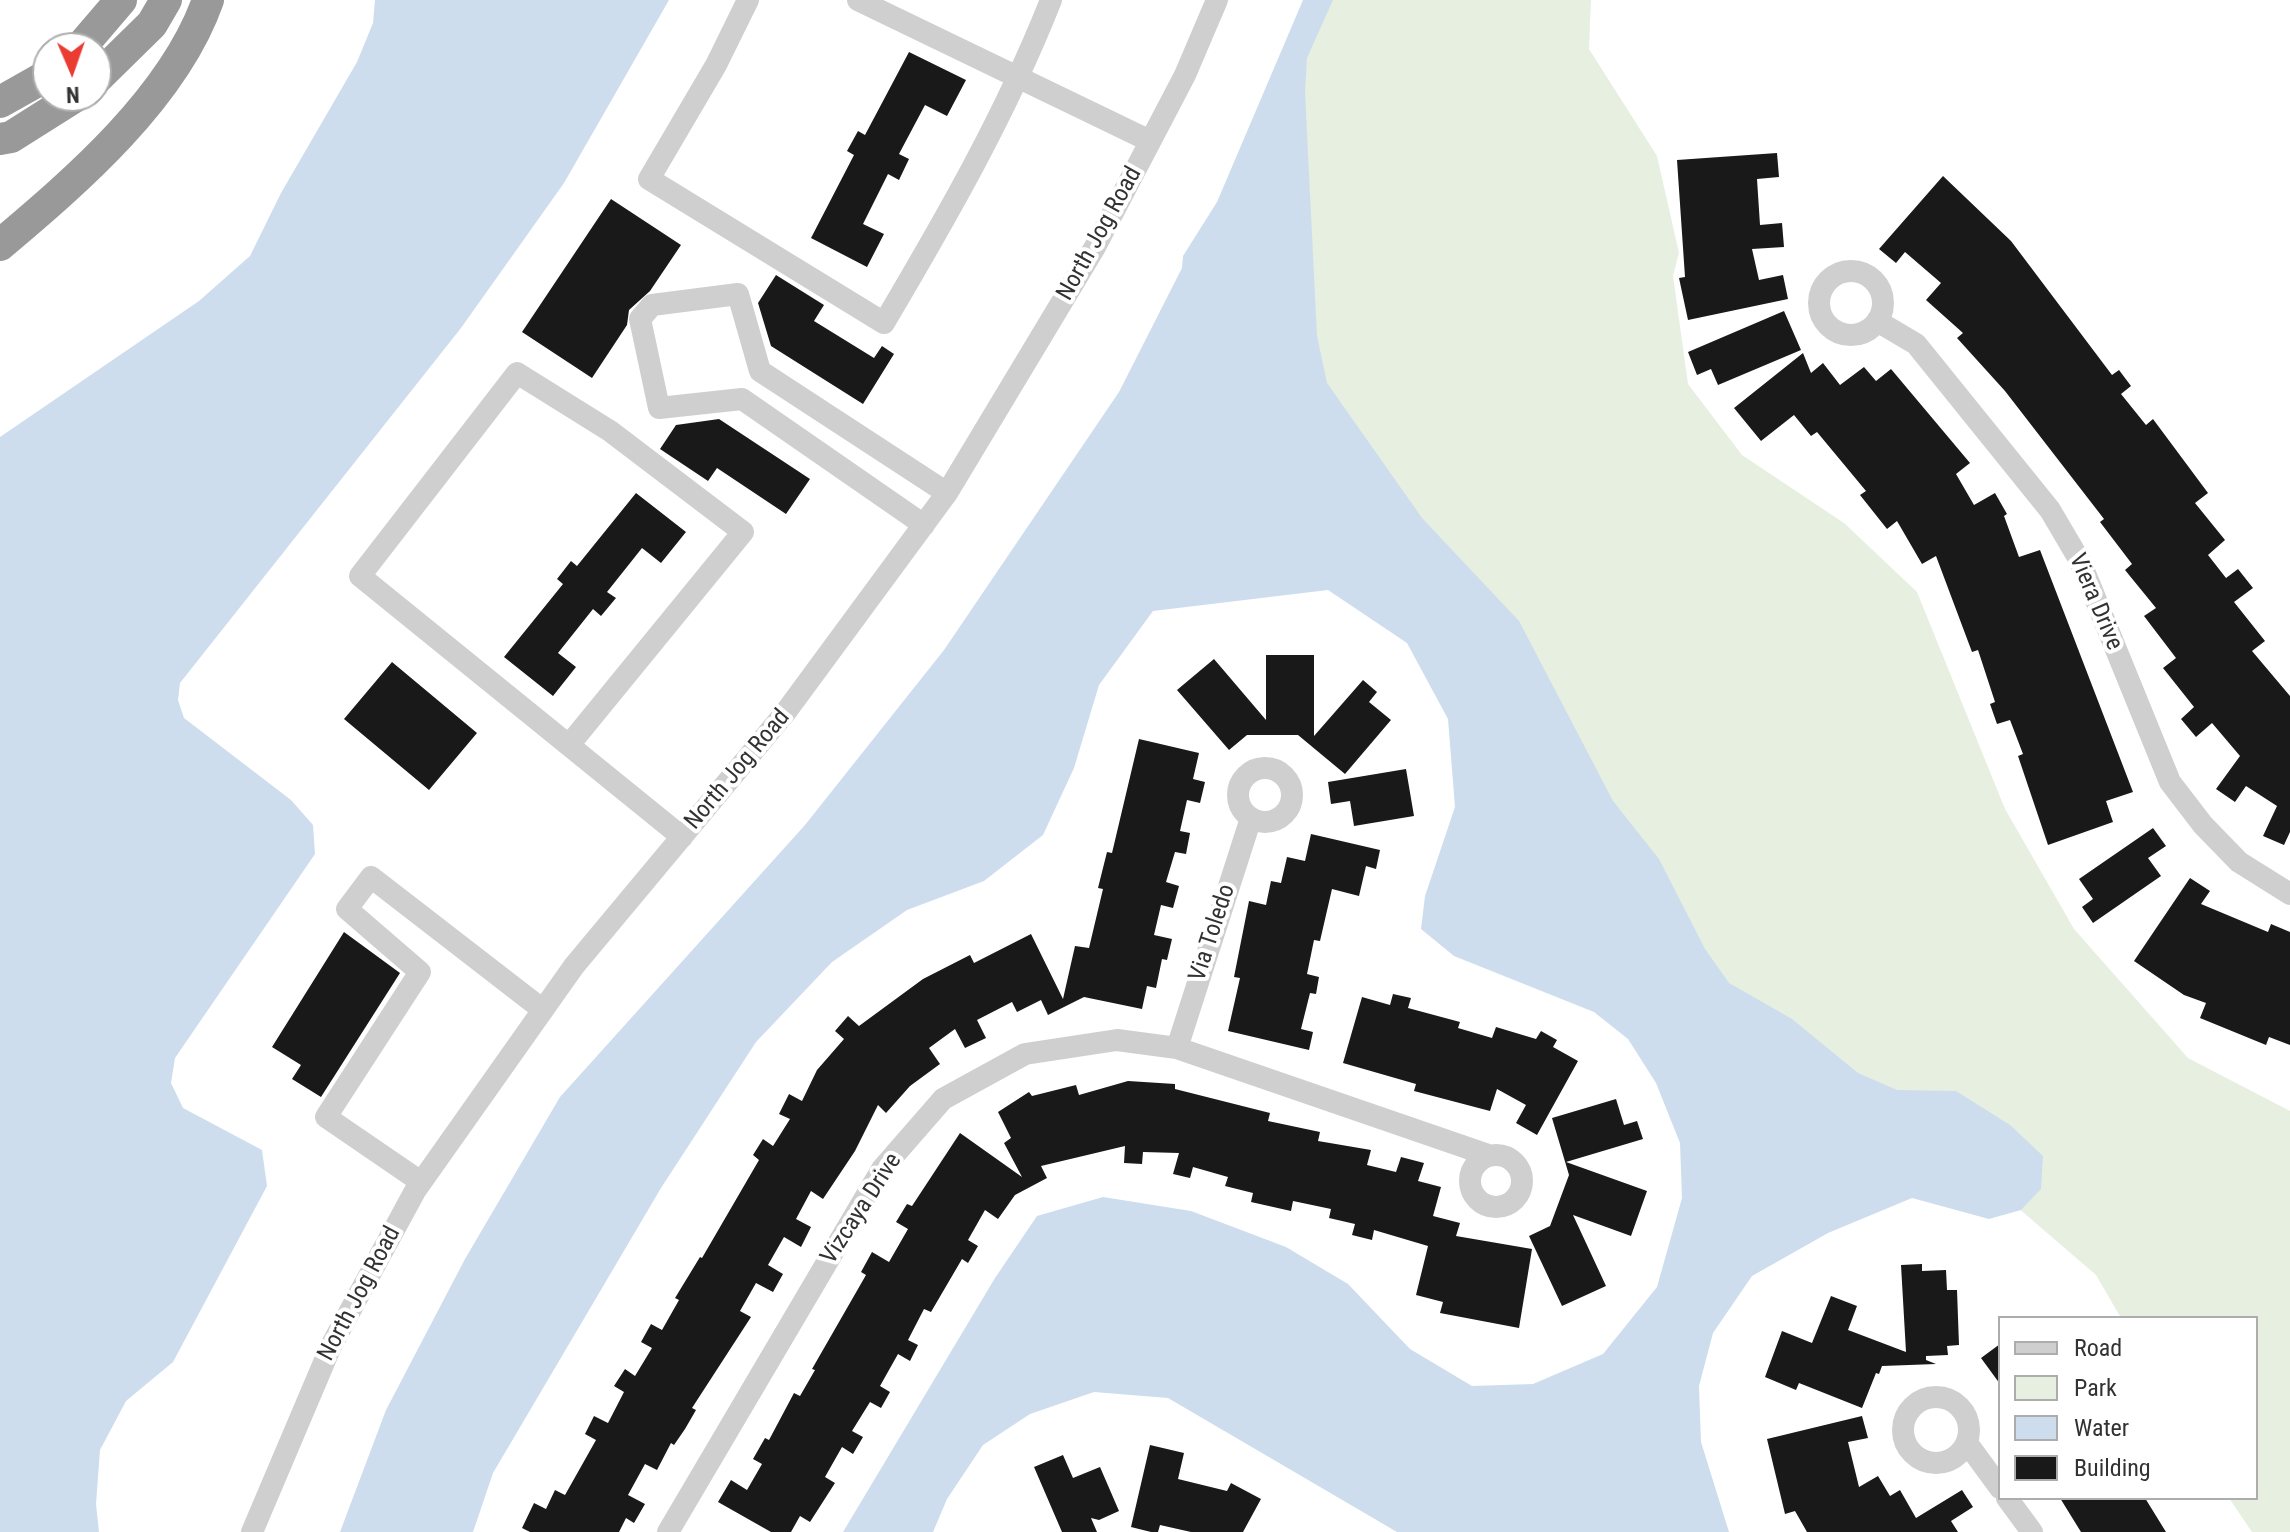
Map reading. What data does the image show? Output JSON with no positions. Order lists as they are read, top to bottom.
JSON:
{
  "streets": {
    "street": [
      "North Jog Road",
      "Viera Drive",
      "Via Toledo",
      "Vizcaya Drive"
    ]
  },
  "crossings": [
    ["Via Toledo", "Vizcaya Drive"]
  ],
  "legend": [
    "Road",
    "Park",
    "Water",
    "Building"
  ],
  "north": "bottom"
}
